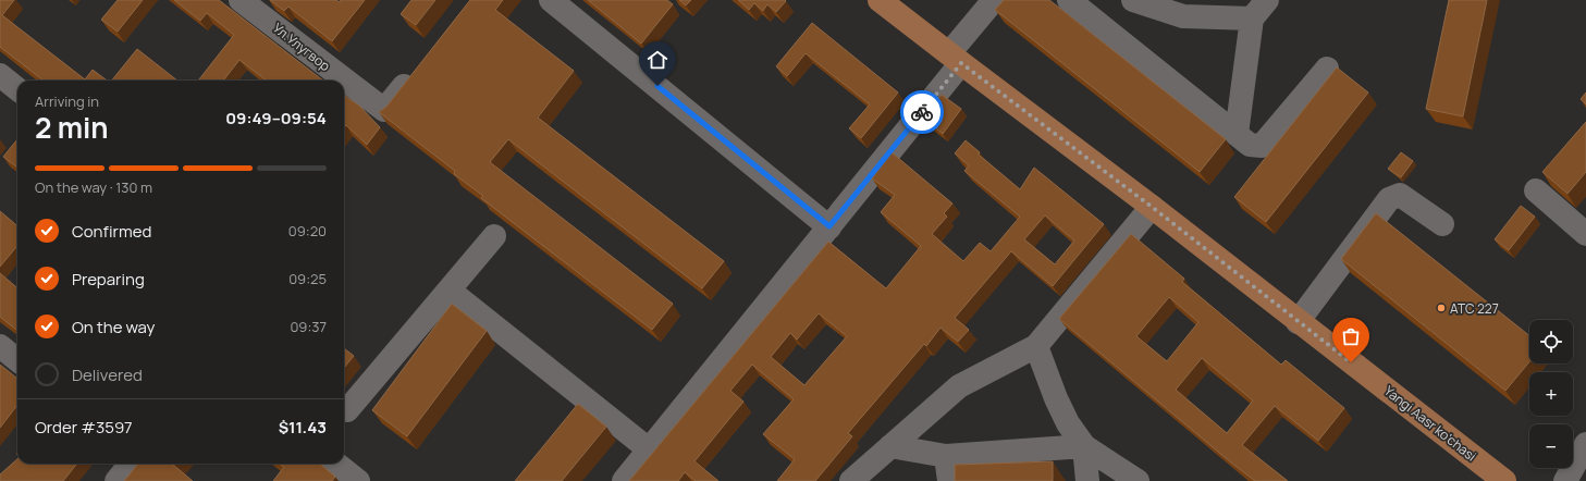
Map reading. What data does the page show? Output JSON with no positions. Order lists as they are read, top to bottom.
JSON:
{
  "streets": {
    "main road": ["Yangi Aasr ko'chasi"],
    "street": ["Ул.Улугвор"]
  },
  "places": ["АТС 227"],
  "page": {
    "heading": ["2 min", "Arriving in", "09:49–09:54"],
    "panel": ["Order #3597", "$11.43"],
    "bar": "On the way · 130 m",
    "list": [
      ["Confirmed", "09:20"],
      ["Preparing", "09:25"],
      ["On the way", "09:37"],
      "Delivered"
    ],
    "map_buttons": ["+", "−"]
  }
}
